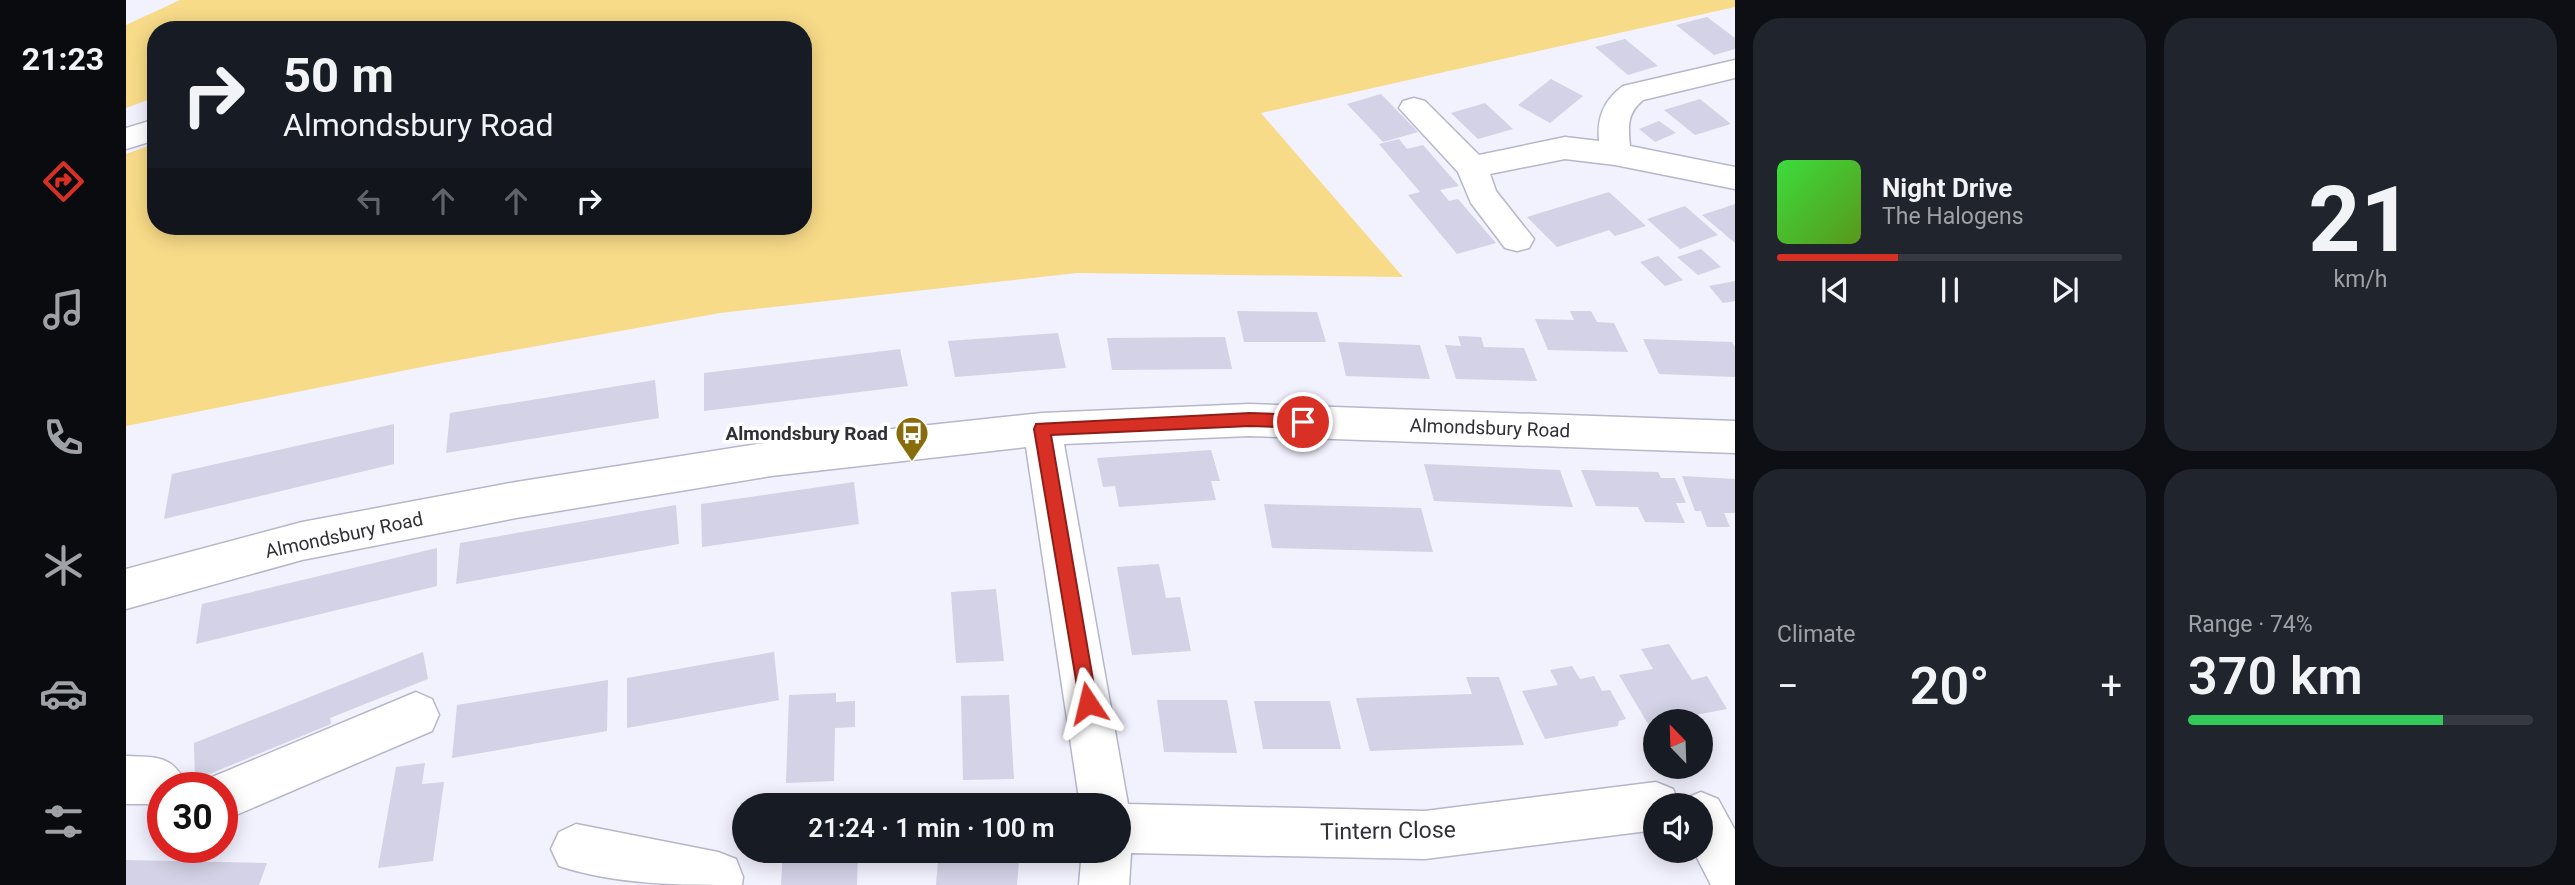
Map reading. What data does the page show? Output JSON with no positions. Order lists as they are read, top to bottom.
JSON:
{
  "streets": {
    "street": ["Almondsbury Road", "Tintern Close"]
  },
  "places": {
    "bus stop": ["Almondsbury Road"]
  },
  "north": "top left",
  "page": {
    "tabs": "21:23",
    "tile": [
      ["21", "km/h"],
      "Climate",
      ["Range · 74%", "370 km"]
    ],
    "turn": ["50 m", "Almondsbury Road"],
    "song": ["Night Drive", "The Halogens"],
    "heat": ["−", "20°", "+"],
    "limit": "30",
    "trip": "21:24 · 1 min · 100 m"
  }
}
